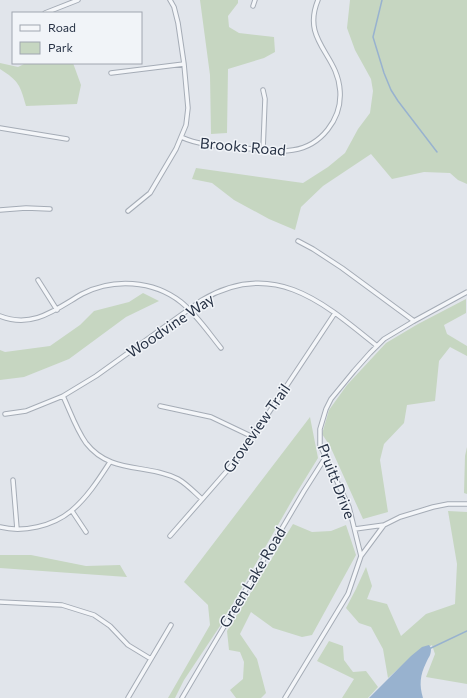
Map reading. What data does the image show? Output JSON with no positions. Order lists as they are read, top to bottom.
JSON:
{
  "streets": {
    "street": [
      "Brooks Road",
      "Woodvine Way",
      "Groveview Trail",
      "Pruitt Drive",
      "Green Lake Road"
    ]
  },
  "crossings": [
    ["Woodvine Way", "Groveview Trail"],
    ["Woodvine Way", "Pruitt Drive"],
    ["Pruitt Drive", "Green Lake Road"]
  ],
  "legend": ["Road", "Park"]
}
